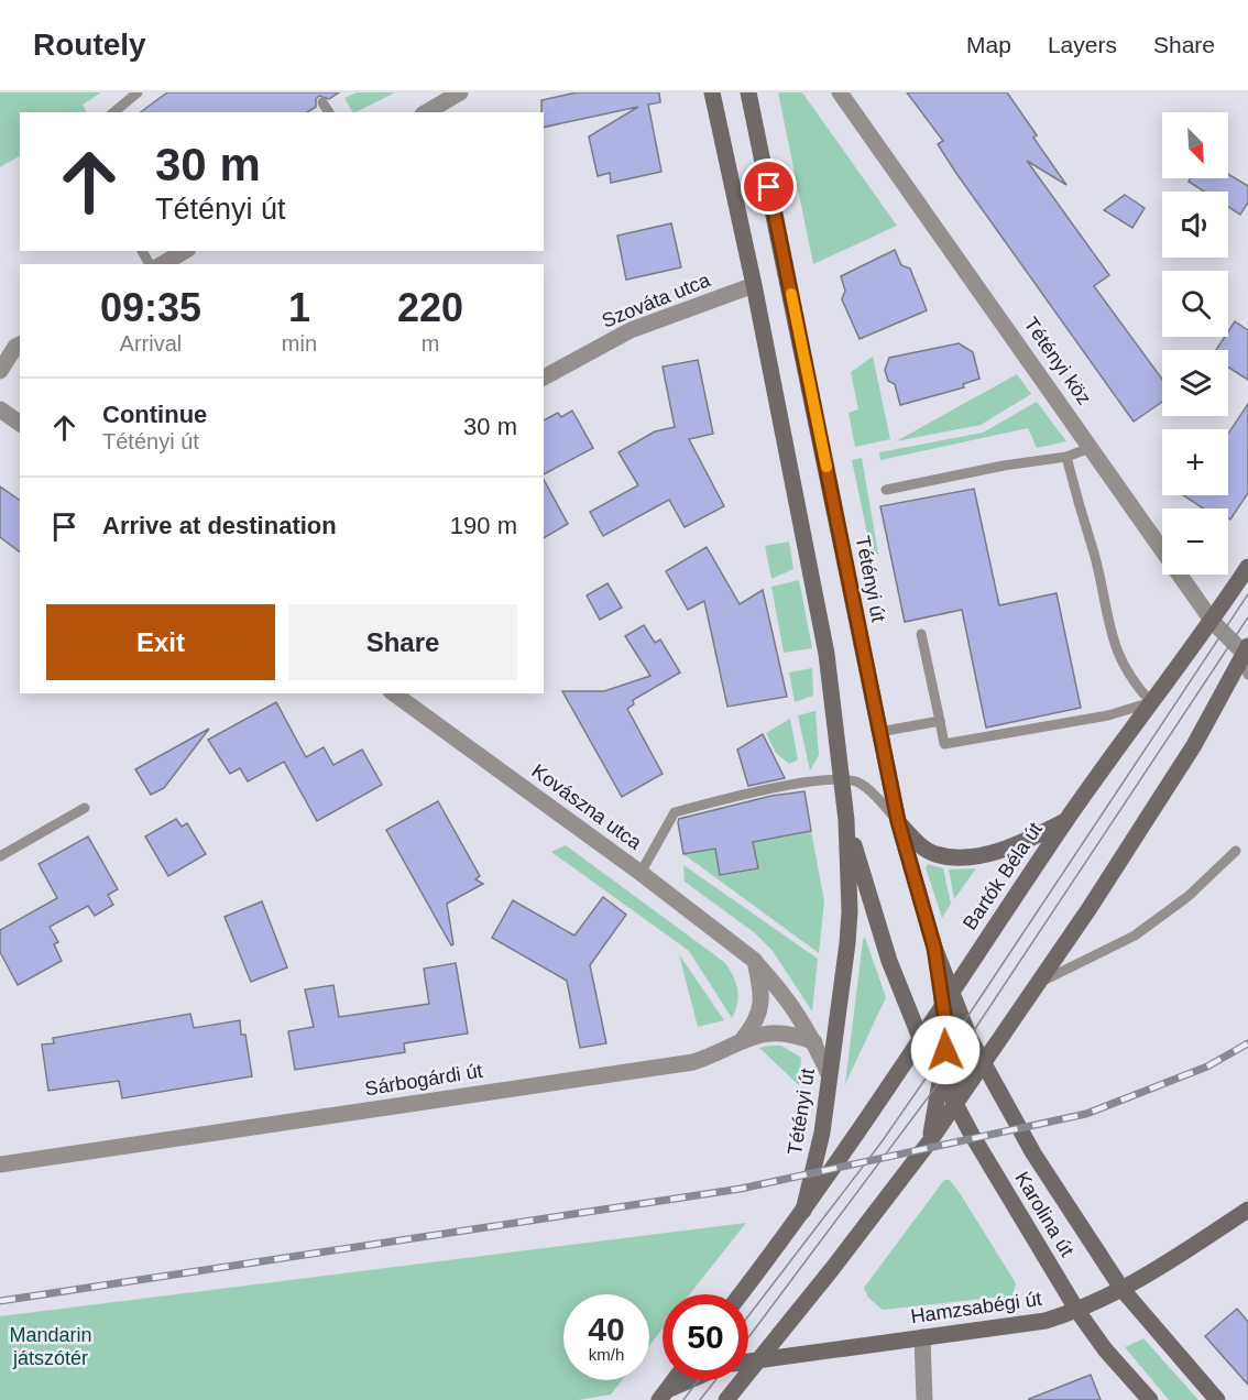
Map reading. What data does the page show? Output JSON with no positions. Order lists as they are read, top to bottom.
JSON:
{
  "streets": {
    "street": [
      "Szováta utca",
      "Tétényi köz",
      "Tétényi út",
      "Kovászna utca",
      "Bartók Béla út",
      "Sárbogárdi út",
      "Karolina út",
      "Hamzsabégi út"
    ]
  },
  "crossings": [
    ["Szováta utca", "Tétényi út"],
    ["Tétényi köz", "Bartók Béla út"],
    ["Tétényi út", "Bartók Béla út"],
    ["Tétényi út", "Karolina út"],
    ["Kovászna utca", "Sárbogárdi út"],
    ["Bartók Béla út", "Karolina út"],
    ["Karolina út", "Hamzsabégi út"]
  ],
  "parks": ["Mandarin játszótér"],
  "north": "bottom right",
  "page": {
    "header": "Routely",
    "nav": ["Map", "Layers", "Share"],
    "map_buttons": ["+", "−"],
    "turn": ["30 m", "Tétényi út"],
    "eta": [
      "09:35",
      "Arrival",
      "1",
      "min",
      "220",
      "m"
    ],
    "list": [
      {
        "name": "Continue",
        "note": "Tétényi út",
        "value": "30 m"
      },
      {
        "name": "Arrive at destination",
        "value": "190 m"
      }
    ],
    "buttons": ["Exit", "Share"],
    "speed": "40 km/h",
    "limit": "50"
  }
}
